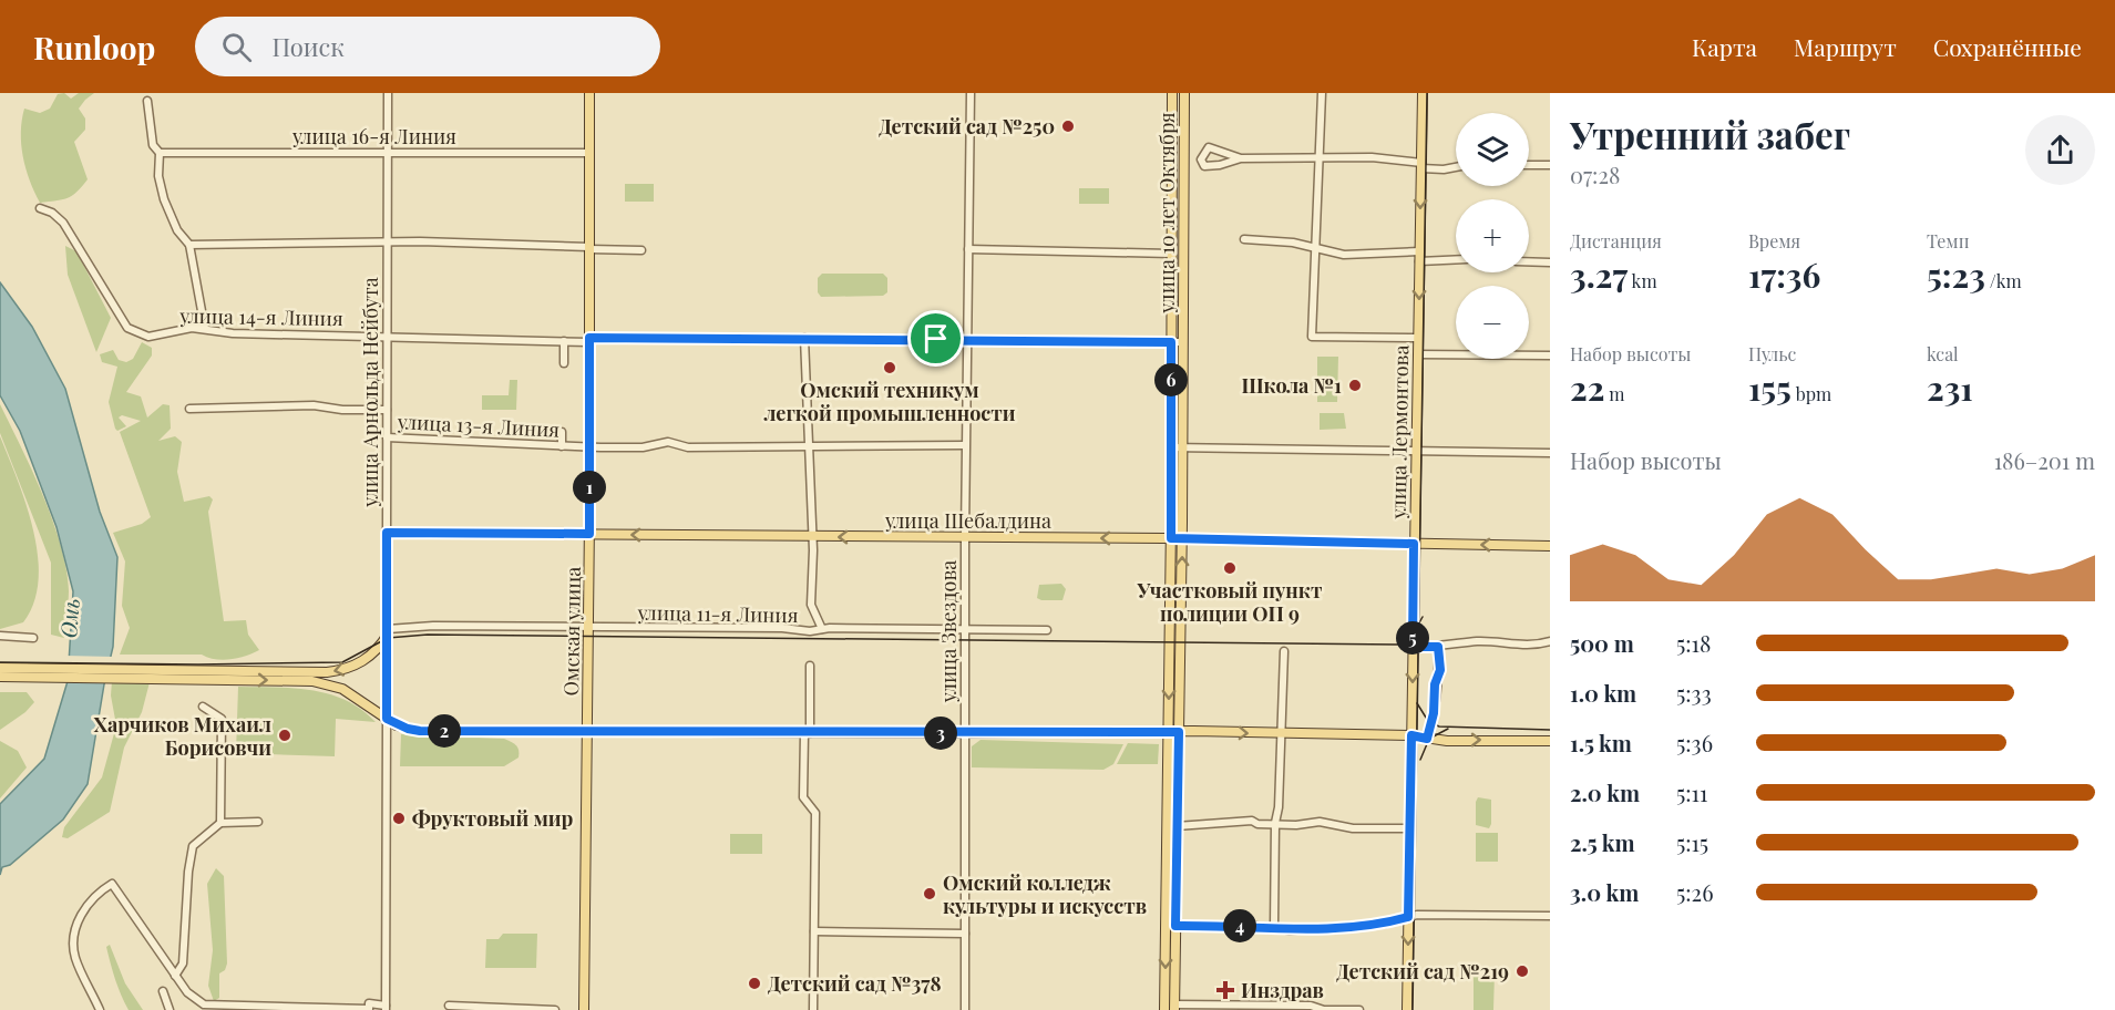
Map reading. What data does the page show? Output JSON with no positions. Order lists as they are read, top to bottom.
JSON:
{
  "streets": {
    "main road": [
      "улица 10 лет Октября",
      "улица Арнольда Нейбута",
      "улица Лермонтова",
      "улица Шебалдина",
      "Омская улица"
    ],
    "street": [
      "улица 16-я Линия",
      "улица 14-я Линия",
      "улица 13-я Линия",
      "улица 11-я Линия",
      "улица Звездова"
    ]
  },
  "crossings": [
    ["улица 16-я Линия", "улица Арнольда Нейбута"],
    ["улица 16-я Линия", "Омская улица"],
    ["улица 10 лет Октября", "улица 14-я Линия"],
    ["улица 10 лет Октября", "улица Шебалдина"],
    ["улица 14-я Линия", "улица Арнольда Нейбута"],
    ["улица 14-я Линия", "Омская улица"],
    ["улица 14-я Линия", "улица Звездова"],
    ["улица Арнольда Нейбута", "улица 13-я Линия"],
    ["улица Арнольда Нейбута", "улица Шебалдина"],
    ["улица Арнольда Нейбута", "улица 11-я Линия"],
    ["улица 13-я Линия", "Омская улица"],
    ["улица 13-я Линия", "улица Звездова"],
    ["улица Лермонтова", "улица Шебалдина"],
    ["улица Шебалдина", "Омская улица"],
    ["улица Шебалдина", "улица Звездова"],
    ["улица 11-я Линия", "Омская улица"],
    ["улица 11-я Линия", "улица Звездова"]
  ],
  "one_way": ["улица Лермонтова", "улица Шебалдина"],
  "water": ["Омь"],
  "places": {
    "other": [
      "Детский сад №250",
      "Омский техникум легкой промышленности",
      "Школа №1",
      "Участковый пункт полиции ОП 9",
      "Харчиков Михаил Борисовчи",
      "Фруктовый мир",
      "Омский колледж культуры и искусств",
      "Детский сад №219",
      "Детский сад №378"
    ],
    "health": ["Инздрав"]
  },
  "page": {
    "header": "Runloop",
    "search": "Поиск",
    "nav": ["Карта", "Маршрут", "Сохранённые"],
    "heading": ["Утренний забег", "07:28"],
    "map_buttons": ["+", "−"],
    "stats": [
      ["Дистанция", "3.27 km"],
      ["Время", "17:36"],
      ["Темп", "5:23 /km"],
      ["Набор высоты", "22 m"],
      ["Пульс", "155 bpm"],
      ["kcal", "231"]
    ],
    "pins": [
      "6",
      "1",
      "5",
      "2",
      "3",
      "4"
    ],
    "chart": ["Набор высоты", "186–201 m"],
    "list": [
      {
        "name": "500 m",
        "note": "5:18"
      },
      {
        "name": "1.0 km",
        "note": "5:33"
      },
      {
        "name": "1.5 km",
        "note": "5:36"
      },
      {
        "name": "2.0 km",
        "note": "5:11"
      },
      {
        "name": "2.5 km",
        "note": "5:15"
      },
      {
        "name": "3.0 km",
        "note": "5:26"
      }
    ]
  }
}
